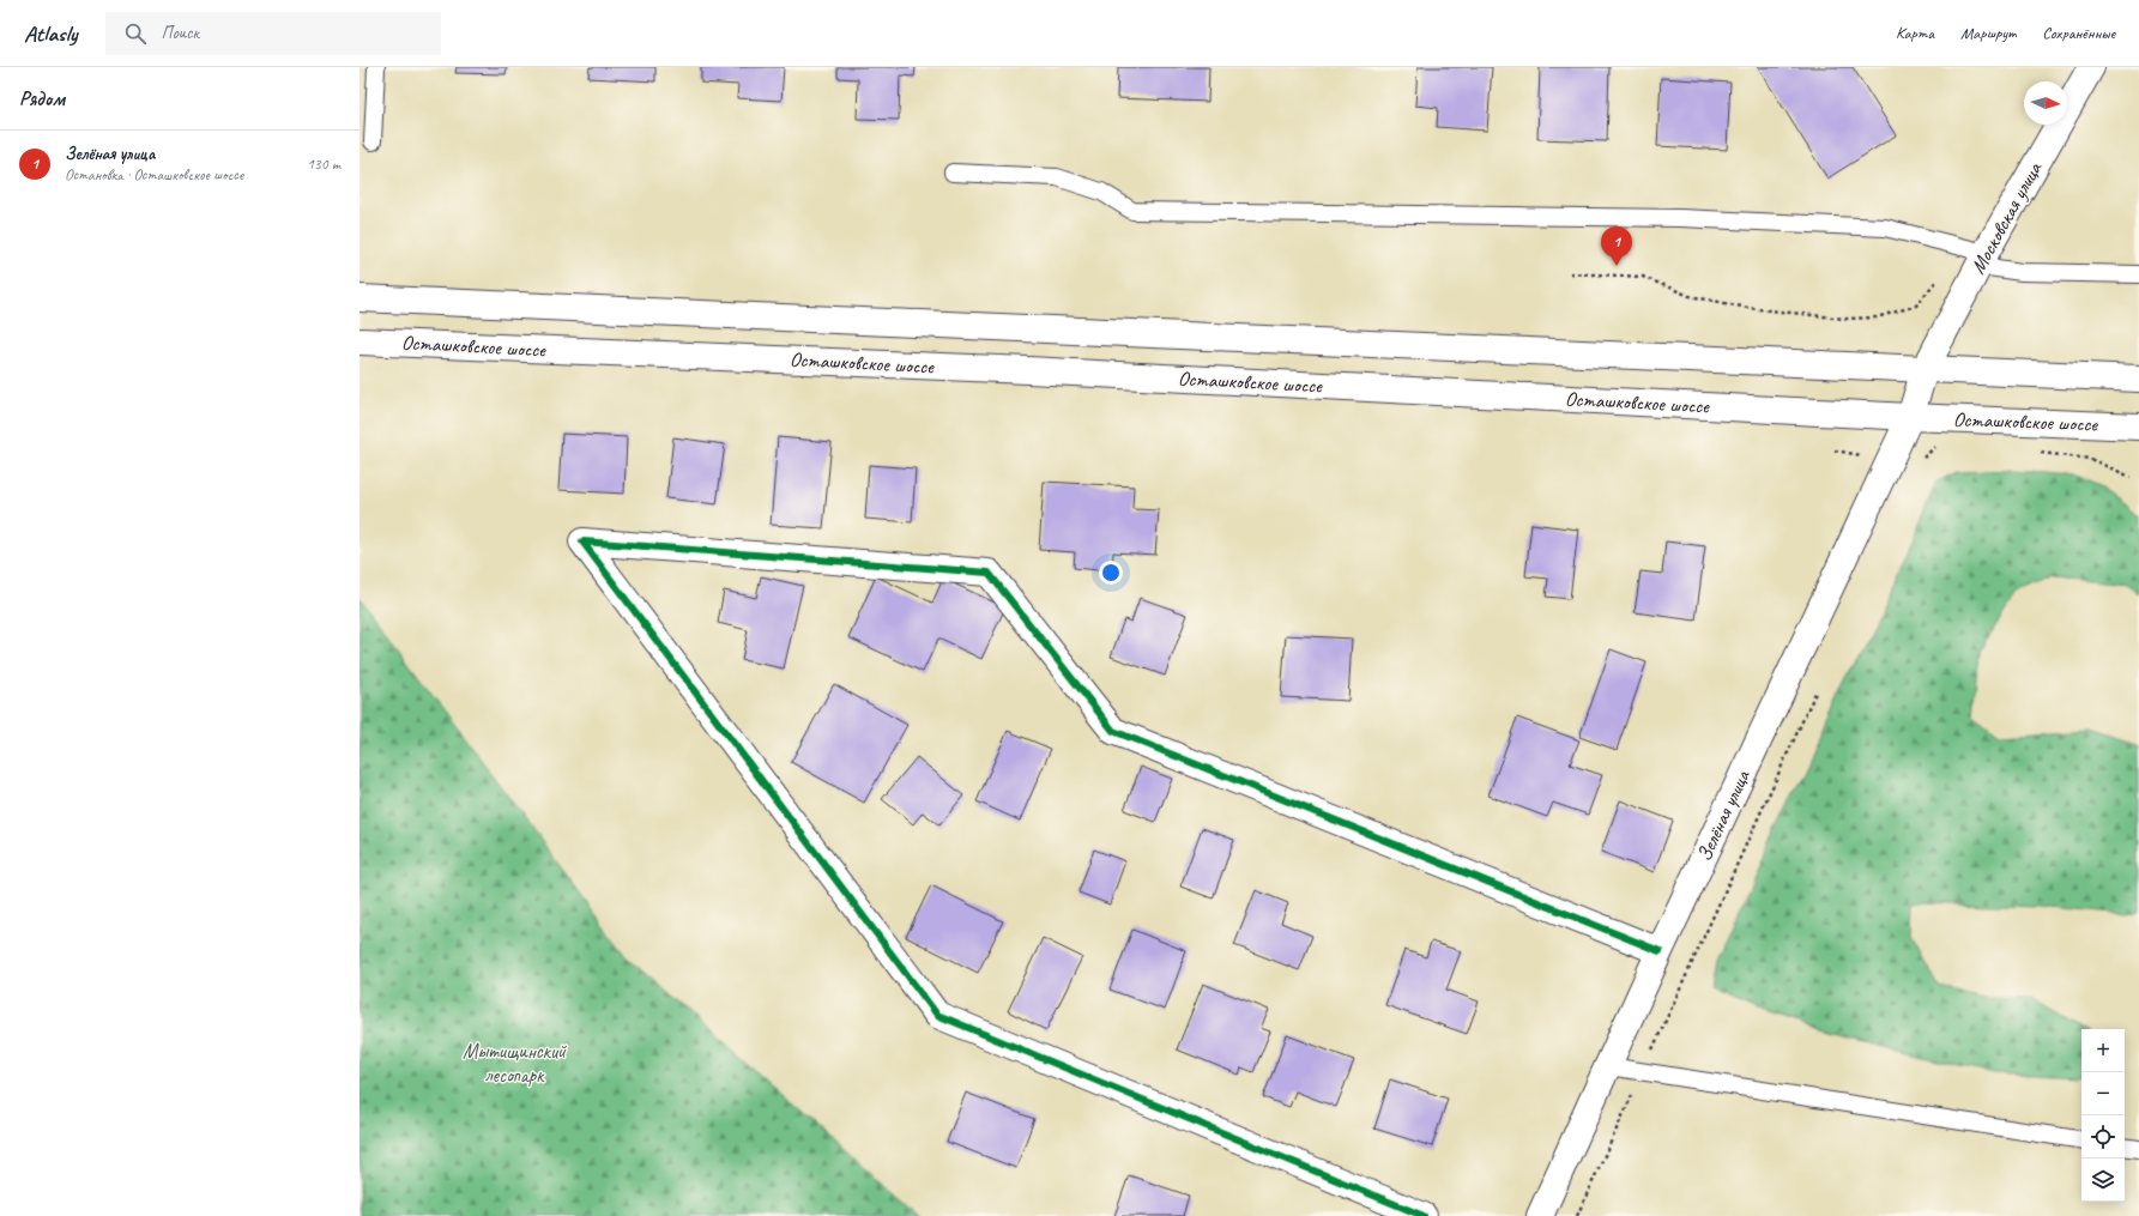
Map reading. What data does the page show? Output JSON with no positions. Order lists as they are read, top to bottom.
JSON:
{
  "streets": {
    "street": ["Московская улица", "Осташковское шоссе", "Зелёная улица"]
  },
  "crossings": [
    ["Московская улица", "Осташковское шоссе"],
    ["Московская улица", "Зелёная улица"],
    ["Осташковское шоссе", "Зелёная улица"]
  ],
  "parks": ["Мытищинский лесопарк"],
  "north": "right",
  "page": {
    "header": "Atlasly",
    "search": "Поиск",
    "nav": ["Карта", "Маршрут", "Сохранённые"],
    "heading": "Рядом",
    "list": [
      {
        "mark": "1",
        "name": "Зелёная улица",
        "note": "Остановка · Осташковское шоссе",
        "value": "130 m"
      }
    ],
    "pins": "1",
    "map_buttons": ["+", "−"]
  }
}
